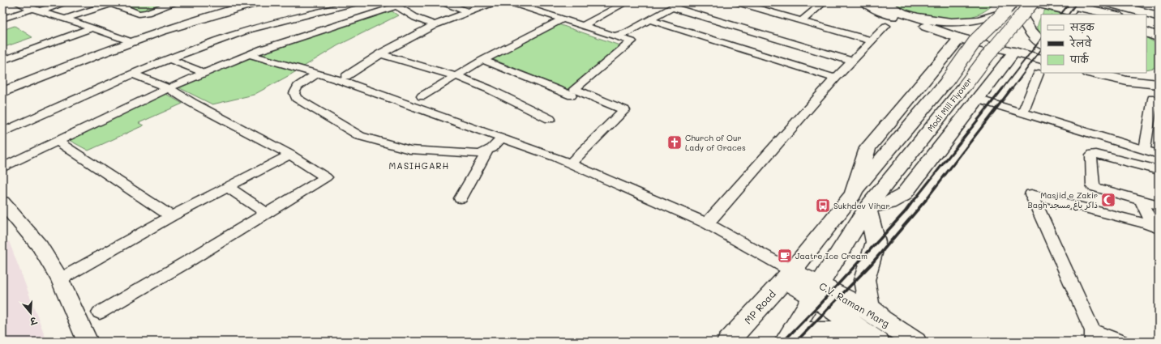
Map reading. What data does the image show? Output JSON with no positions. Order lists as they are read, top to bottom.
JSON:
{
  "streets": {
    "main road": ["Modi Mill Flyover", "C.V. Raman Marg", "MP Road"]
  },
  "crossings": [
    ["Modi Mill Flyover", "C.V. Raman Marg"],
    ["Modi Mill Flyover", "MP Road"],
    ["C.V. Raman Marg", "MP Road"]
  ],
  "districts": ["MASIHGARH"],
  "places": {
    "church": ["Church of Our Lady of Graces"],
    "mosque": ["Masjid e Zakir Bagh ذاکر باغ مسجد"],
    "bus stop": ["Sukhdev Vihar"],
    "cafe": ["Jaatre Ice Cream"]
  },
  "legend": ["सड़क", "रेलवे", "पार्क"],
  "north": "bottom"
}
